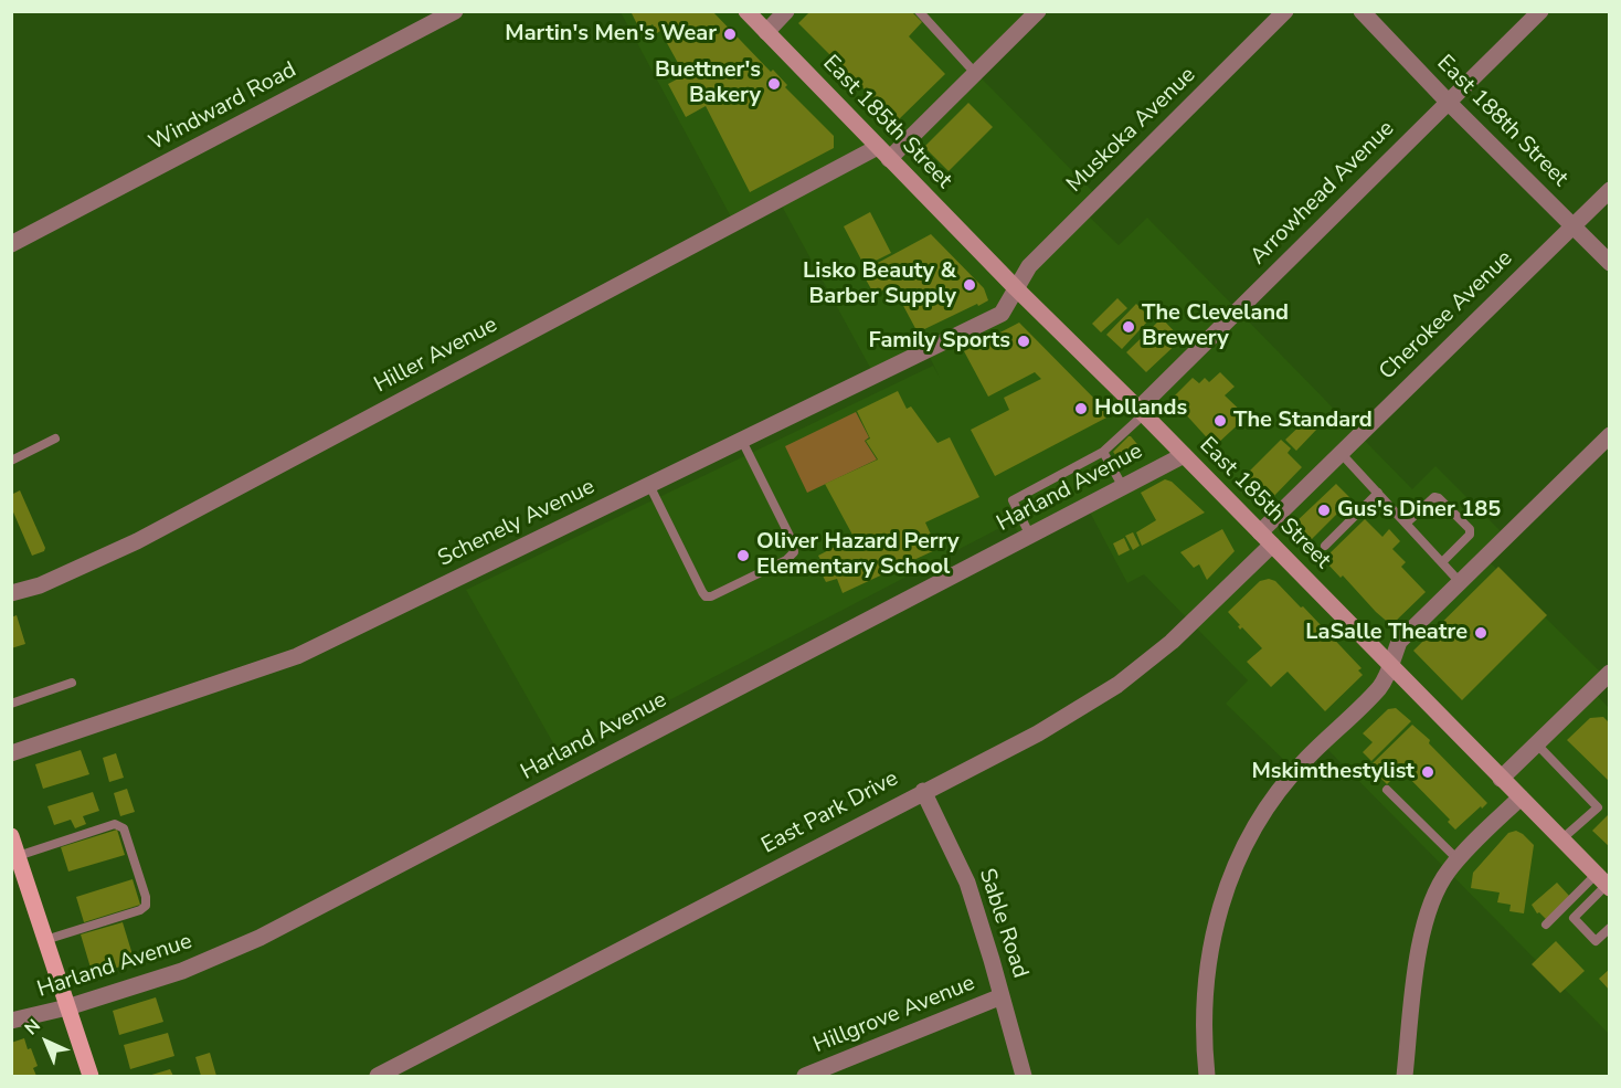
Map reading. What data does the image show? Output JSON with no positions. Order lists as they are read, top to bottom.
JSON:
{
  "streets": {
    "street": [
      "Windward Road",
      "East 188th Street",
      "East 185th Street",
      "Muskoka Avenue",
      "Arrowhead Avenue",
      "Cherokee Avenue",
      "Hiller Avenue",
      "Harland Avenue",
      "Schenely Avenue",
      "East Park Drive",
      "Sable Road",
      "Hillgrove Avenue"
    ]
  },
  "crossings": [
    ["East 188th Street", "Arrowhead Avenue"],
    ["East 188th Street", "Cherokee Avenue"],
    ["East 185th Street", "Muskoka Avenue"],
    ["East 185th Street", "Arrowhead Avenue"],
    ["East 185th Street", "Cherokee Avenue"],
    ["East 185th Street", "Hiller Avenue"],
    ["East 185th Street", "Harland Avenue"],
    ["East 185th Street", "Schenely Avenue"],
    ["East 185th Street", "East Park Drive"],
    ["Muskoka Avenue", "Schenely Avenue"],
    ["Cherokee Avenue", "East Park Drive"],
    ["East Park Drive", "Sable Road"],
    ["Sable Road", "Hillgrove Avenue"]
  ],
  "places": [
    "Martin's Men's Wear",
    "Buettner's Bakery",
    "Lisko Beauty & Barber Supply",
    "The Cleveland Brewery",
    "Family Sports",
    "Hollands",
    "The Standard",
    "Gus's Diner 185",
    "Oliver Hazard Perry Elementary School",
    "LaSalle Theatre",
    "Mskimthestylist"
  ],
  "north": "top left"
}
